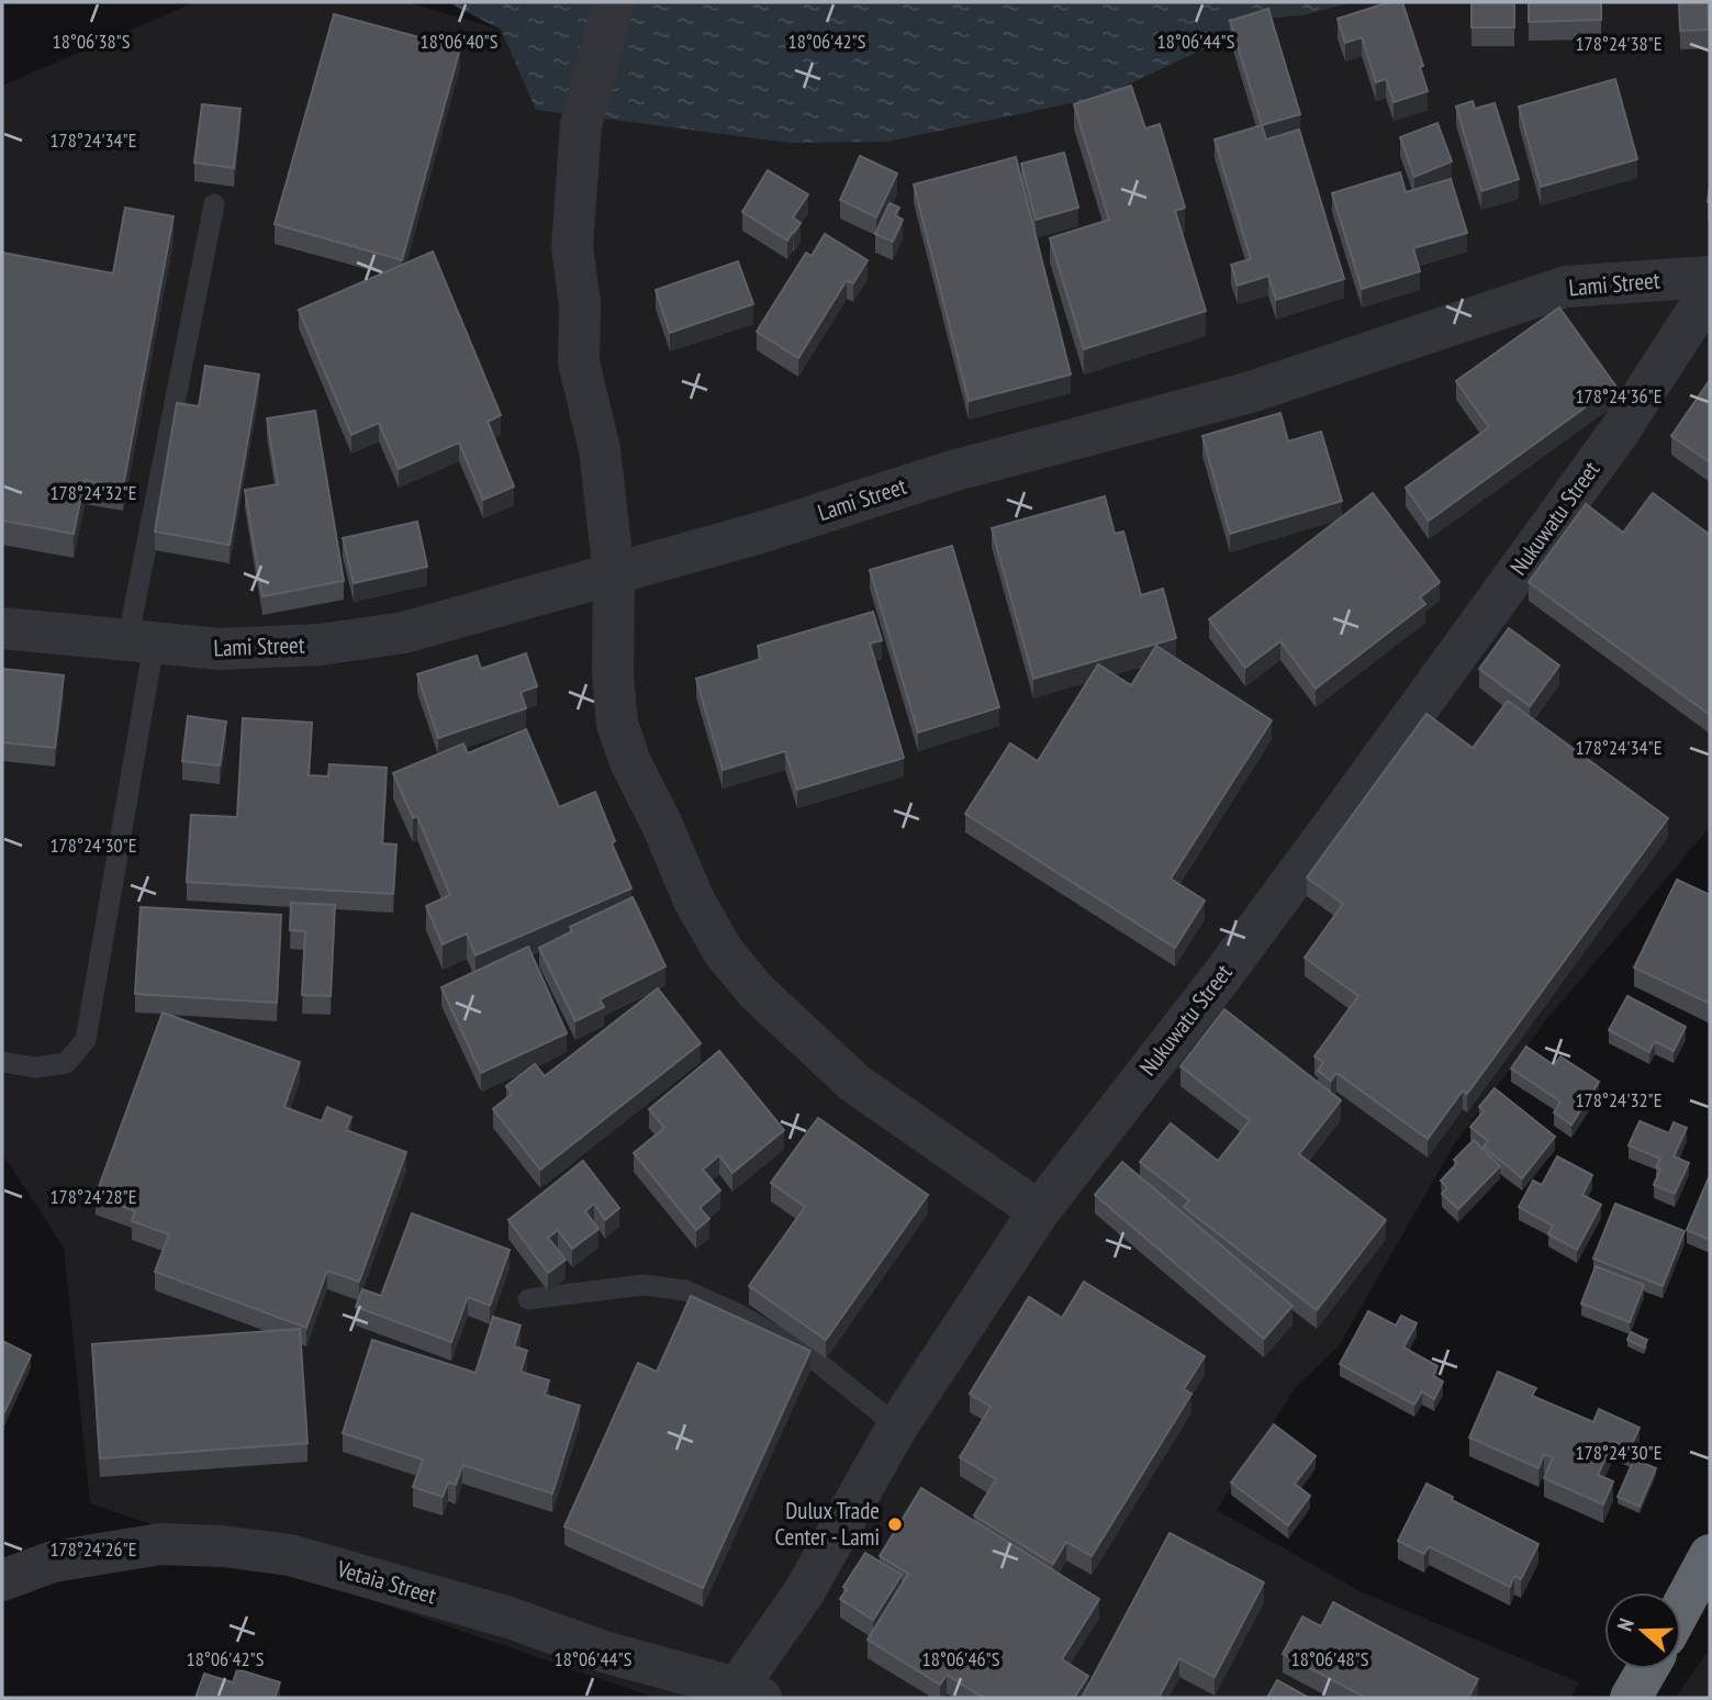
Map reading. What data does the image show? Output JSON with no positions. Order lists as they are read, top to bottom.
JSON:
{
  "streets": {
    "street": ["Lami Street", "Nukuwatu Street", "Vetaia Street"]
  },
  "crossings": [
    ["Nukuwatu Street", "Vetaia Street"]
  ],
  "places": ["Dulux Trade Center - Lami"],
  "north": "left",
  "coordinates": [
    "18°06'38\"S",
    "18°06'40\"S",
    "18°06'42\"S",
    "18°06'44\"S",
    "178°24'38\"E",
    "178°24'34\"E",
    "178°24'36\"E",
    "178°24'32\"E",
    "178°24'30\"E",
    "178°24'28\"E",
    "178°24'26\"E",
    "18°06'46\"S",
    "18°06'48\"S"
  ]
}
